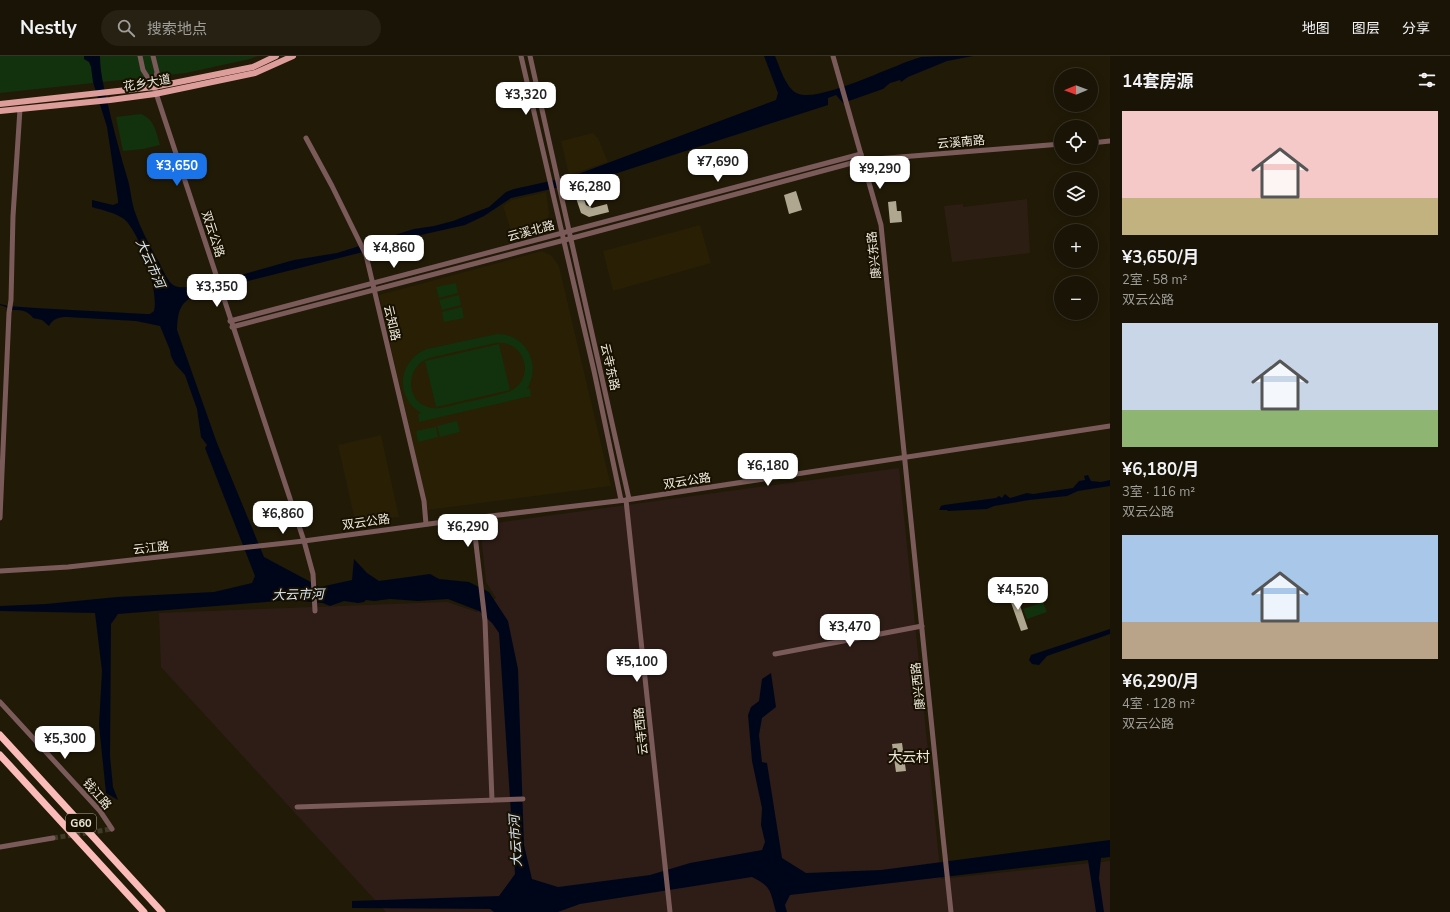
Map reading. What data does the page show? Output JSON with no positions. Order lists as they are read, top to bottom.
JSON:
{
  "streets": {
    "highway": ["G60"],
    "main road": ["花乡大道"],
    "street": [
      "云溪南路",
      "云溪北路",
      "双云公路",
      "康兴东路",
      "云知路",
      "云寺东路",
      "云江路",
      "康兴西路",
      "云寺西路",
      "钱江路"
    ]
  },
  "crossings": [
    ["花乡大道", "双云公路"],
    ["云溪南路", "云溪北路"],
    ["云溪南路", "康兴东路"],
    ["云溪北路", "双云公路"],
    ["云溪北路", "康兴东路"],
    ["云溪北路", "云知路"],
    ["云溪北路", "云寺东路"],
    ["双云公路", "康兴东路"],
    ["双云公路", "云知路"],
    ["双云公路", "云寺东路"],
    ["双云公路", "云江路"],
    ["双云公路", "康兴西路"],
    ["双云公路", "云寺西路"],
    ["康兴东路", "康兴西路"],
    ["云寺东路", "云寺西路"]
  ],
  "districts": ["大云村"],
  "water": ["大云市河"],
  "north": "left",
  "page": {
    "header": "Nestly",
    "search": "搜索地点",
    "nav": ["地图", "图层", "分享"],
    "heading": "14套房源",
    "map_buttons": ["+", "−"],
    "price": [
      "¥3,320",
      "¥7,690",
      "¥3,650",
      "¥9,290",
      "¥6,280",
      "¥4,860",
      "¥3,350",
      "¥6,180",
      "¥6,860",
      "¥6,290",
      "¥4,520",
      "¥3,470",
      "¥5,100",
      "¥5,300"
    ],
    "list": [
      {
        "name": "¥3,650/月",
        "note": "2室 · 58 m² · 双云公路"
      },
      {
        "name": "¥6,180/月",
        "note": "3室 · 116 m² · 双云公路"
      },
      {
        "name": "¥6,290/月",
        "note": "4室 · 128 m² · 双云公路"
      }
    ]
  }
}
